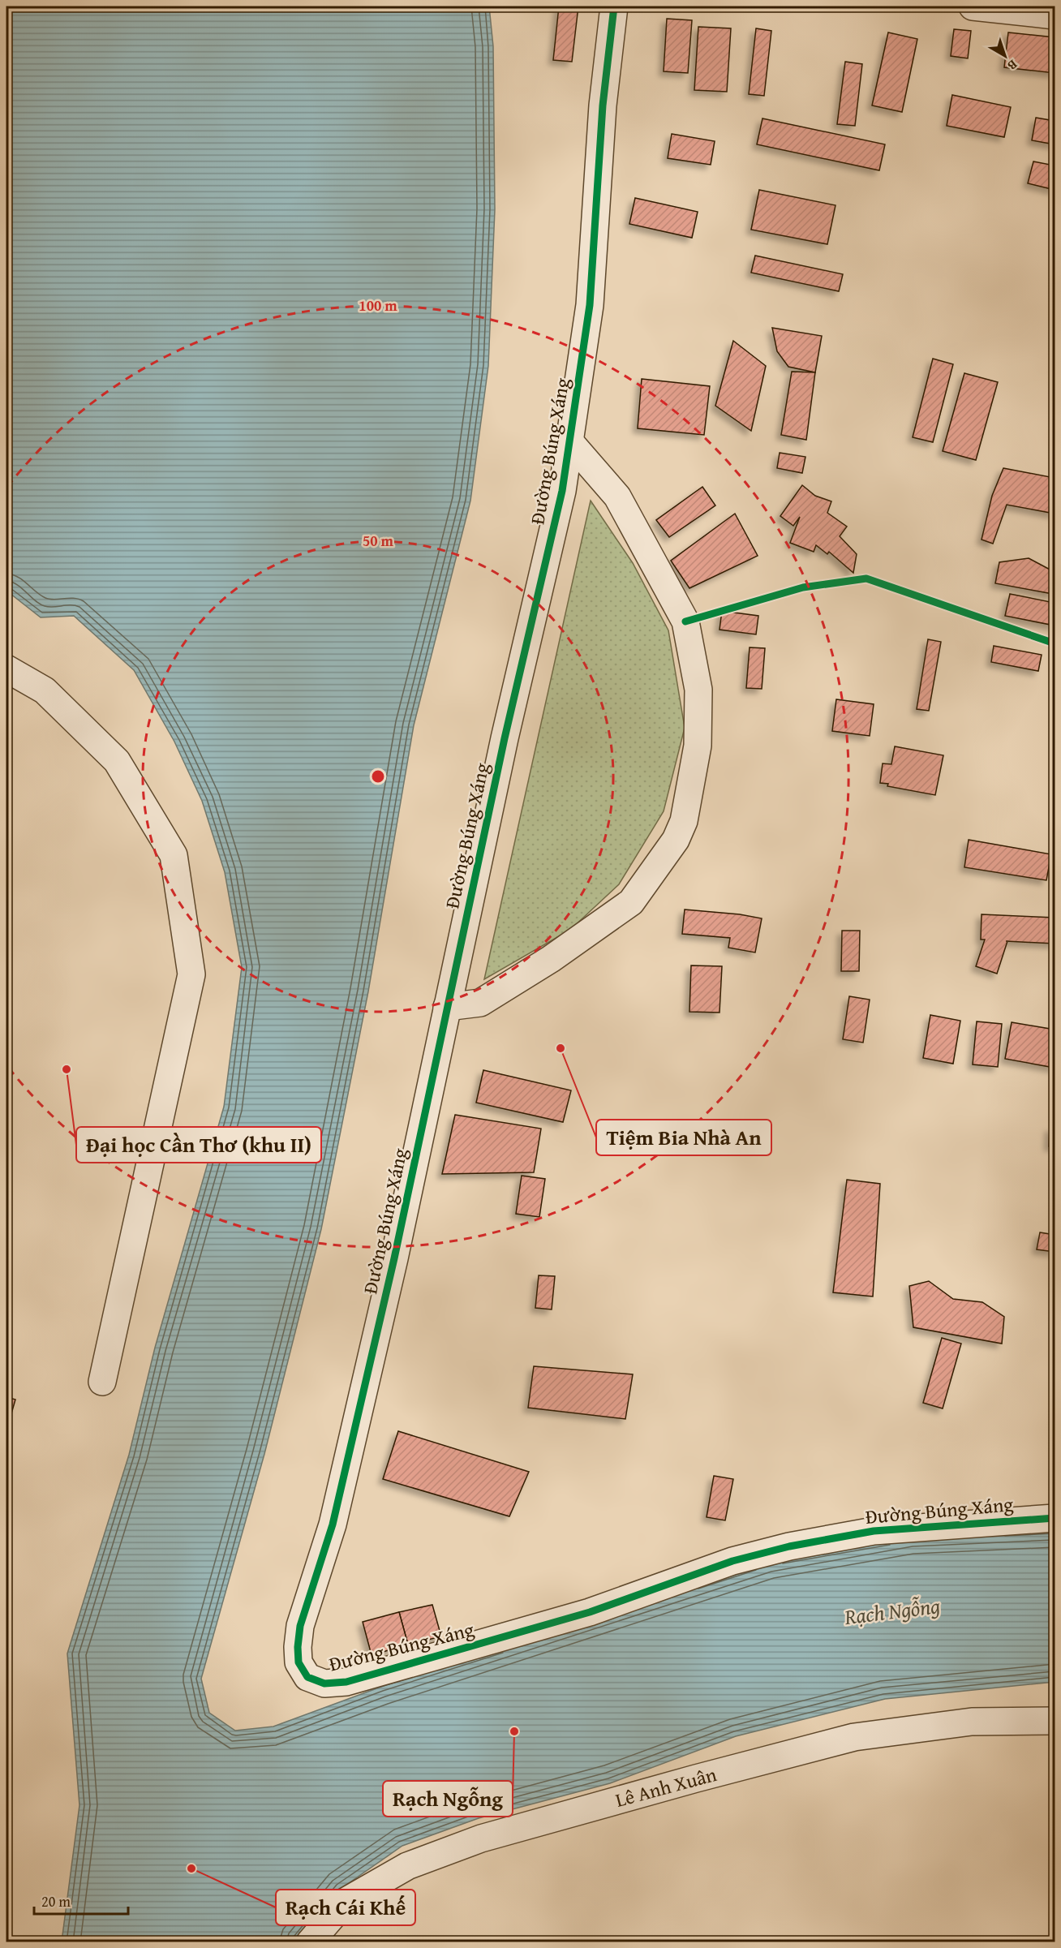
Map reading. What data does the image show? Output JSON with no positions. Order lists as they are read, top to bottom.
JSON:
{
  "streets": {
    "street": ["Đường Búng Xáng", "Lê Anh Xuân"]
  },
  "water": ["Rạch Ngỗng"],
  "places": [
    "Tiệm Bia Nhà An",
    "Đại học Cần Thơ (khu II)",
    "Rạch Ngỗng",
    "Rạch Cái Khế"
  ],
  "scale_bar": "20 m",
  "north": "bottom right",
  "rings": ["100 m", "50 m"]
}
